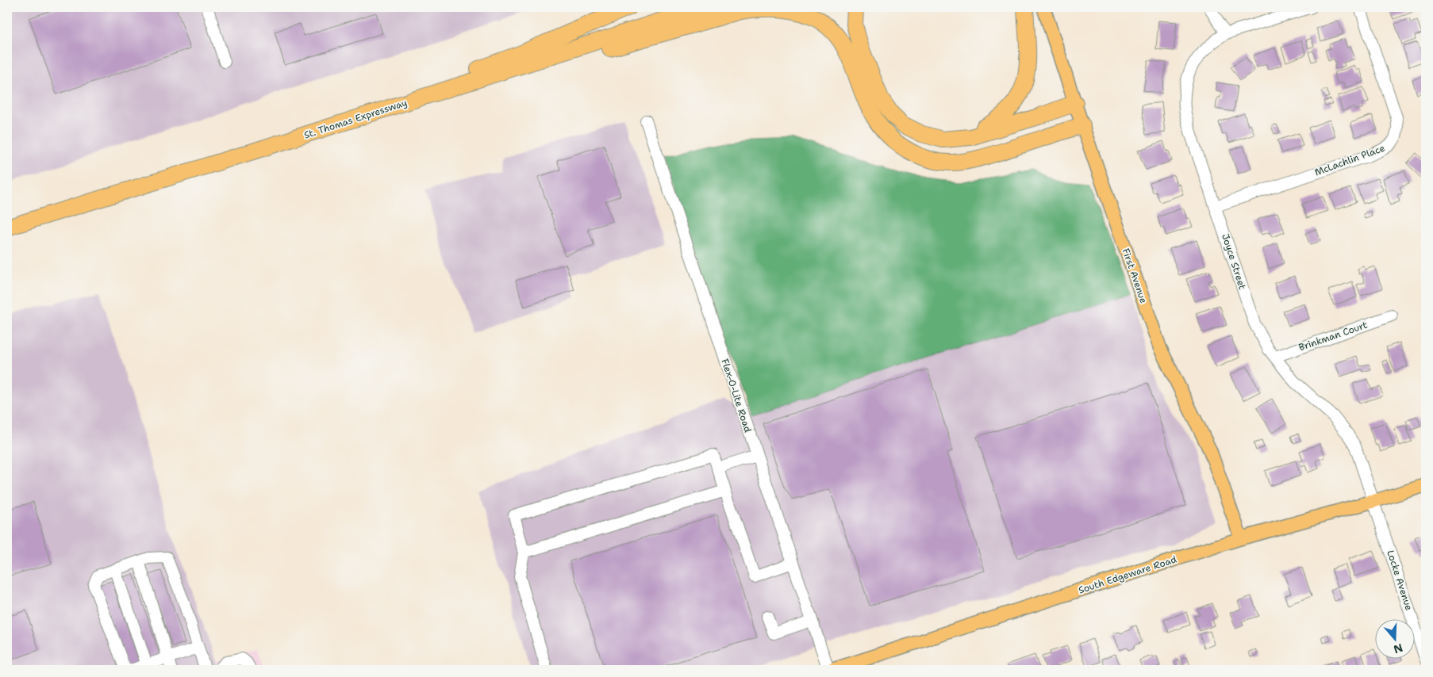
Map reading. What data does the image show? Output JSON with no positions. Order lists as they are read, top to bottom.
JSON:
{
  "streets": {
    "highway": ["St. Thomas Expressway"],
    "main road": ["First Avenue", "South Edgeware Road"],
    "street": [
      "McLachlin Place",
      "Joyce Street",
      "Brinkman Court",
      "Flex-O-Lite Road",
      "Locke Avenue"
    ]
  },
  "crossings": [
    ["McLachlin Place", "Joyce Street"],
    ["Joyce Street", "Brinkman Court"],
    ["Joyce Street", "South Edgeware Road"],
    ["Joyce Street", "Locke Avenue"],
    ["First Avenue", "South Edgeware Road"],
    ["Flex-O-Lite Road", "South Edgeware Road"],
    ["South Edgeware Road", "Locke Avenue"]
  ],
  "north": "bottom"
}
